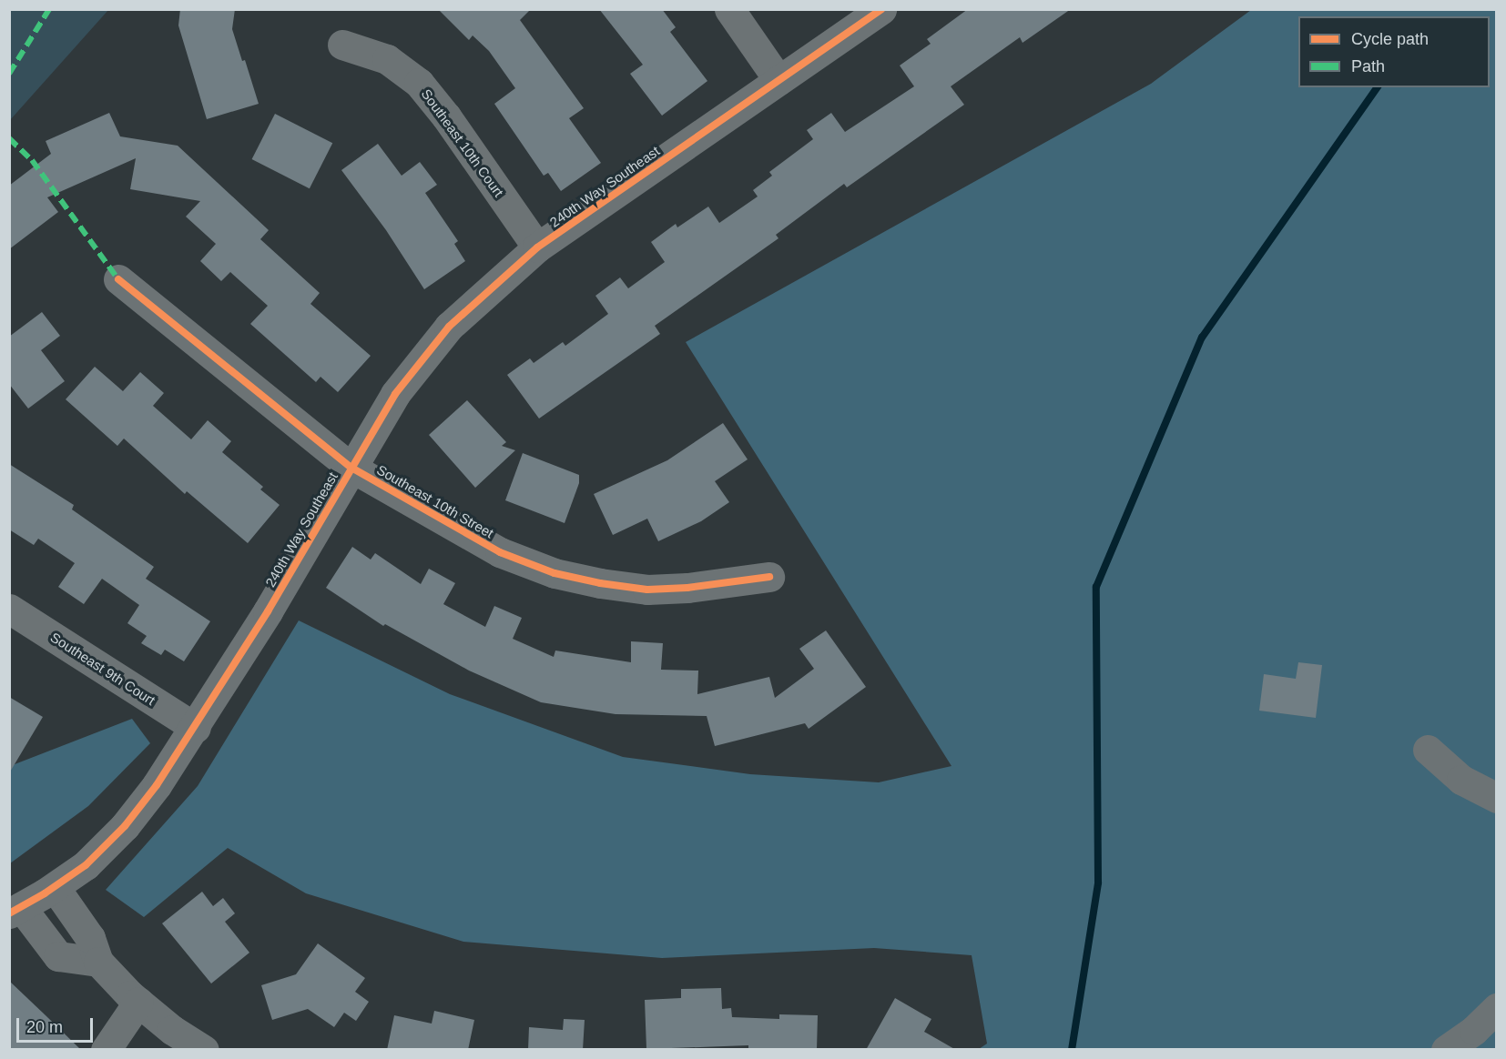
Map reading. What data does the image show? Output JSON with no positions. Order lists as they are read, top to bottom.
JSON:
{
  "streets": {
    "street": [
      "Southeast 10th Court",
      "240th Way Southeast",
      "Southeast 10th Street",
      "Southeast 9th Court"
    ]
  },
  "crossings": [
    ["Southeast 10th Court", "240th Way Southeast"],
    ["240th Way Southeast", "Southeast 10th Street"],
    ["240th Way Southeast", "Southeast 9th Court"]
  ],
  "legend": ["Cycle path", "Path"],
  "scale_bar": "20 m"
}
